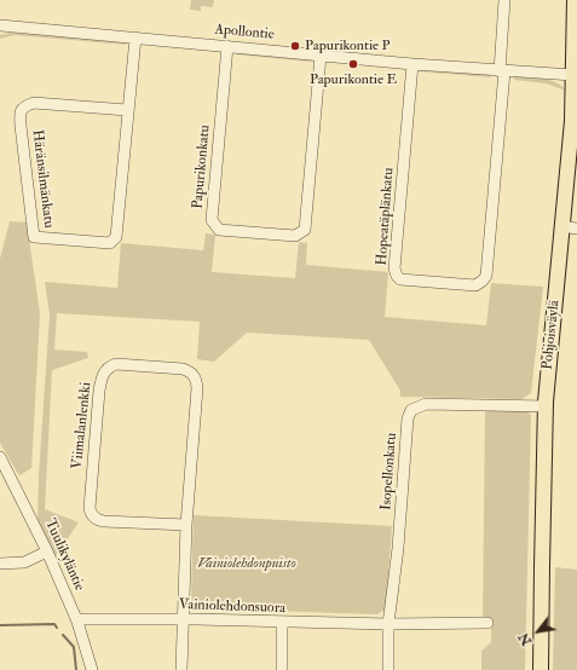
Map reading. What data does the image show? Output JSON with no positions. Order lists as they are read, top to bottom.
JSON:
{
  "streets": {
    "main road": ["Pohjoisväylä"],
    "street": [
      "Apollontie",
      "Papurikonkatu",
      "Häränsilmänkatu",
      "Hopeatäplänkatu",
      "Viimalanlenkki",
      "Isopellonkatu",
      "Tuulikyläntie",
      "Vainiolehdonsuora"
    ]
  },
  "crossings": [
    ["Apollontie", "Papurikonkatu"],
    ["Apollontie", "Häränsilmänkatu"],
    ["Apollontie", "Hopeatäplänkatu"],
    ["Apollontie", "Pohjoisväylä"],
    ["Pohjoisväylä", "Isopellonkatu"],
    ["Viimalanlenkki", "Vainiolehdonsuora"],
    ["Isopellonkatu", "Vainiolehdonsuora"],
    ["Tuulikyläntie", "Vainiolehdonsuora"]
  ],
  "parks": ["Vainiolehdonpuisto"],
  "places": ["Papurikontie P", "Papurikontie E"],
  "north": "bottom left"
}
